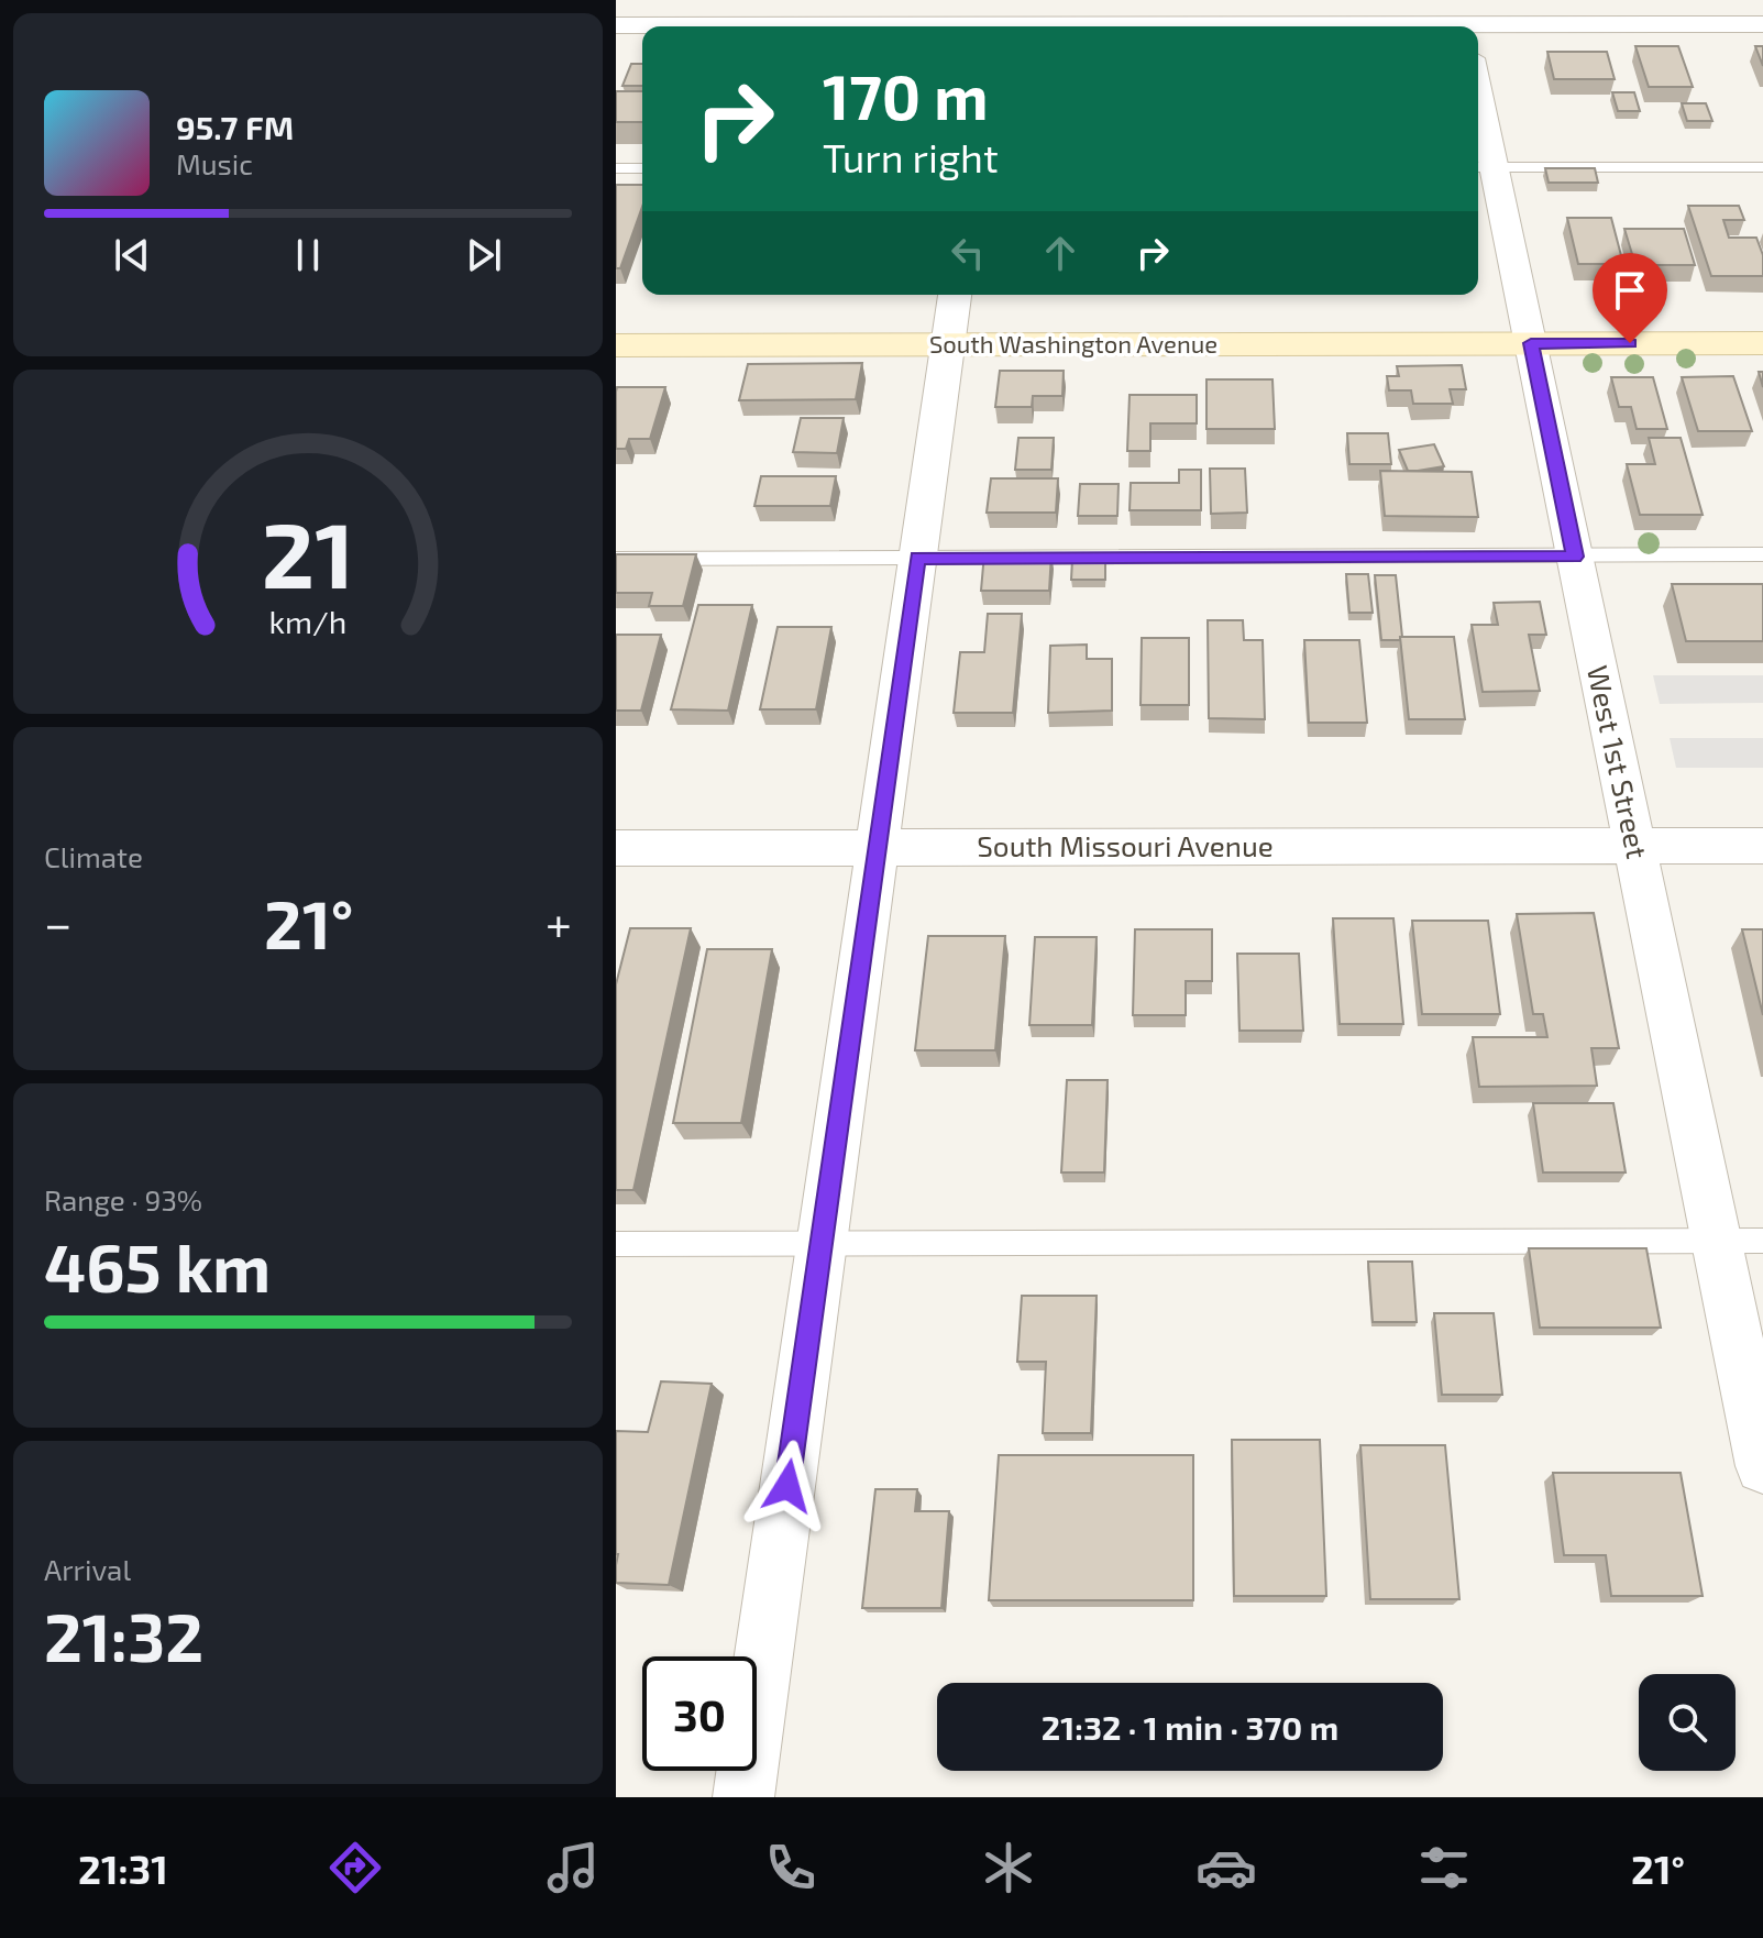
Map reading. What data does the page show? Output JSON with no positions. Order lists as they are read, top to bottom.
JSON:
{
  "streets": {
    "street": ["South Washington Avenue", "West 1st Street", "South Missouri Avenue"]
  },
  "crossings": [
    ["South Washington Avenue", "West 1st Street"],
    ["West 1st Street", "South Missouri Avenue"]
  ],
  "page": {
    "turn": ["170 m", "Turn right"],
    "song": ["95.7 FM", "Music"],
    "tile": [
      "Climate",
      ["Range · 93%", "465 km"],
      ["Arrival", "21:32"]
    ],
    "heat": ["−", "21°", "+"],
    "limit": "30",
    "trip": "21:32 · 1 min · 370 m",
    "tabs": ["21:31", "21°"],
    "gauge": ["21", "km/h"]
  }
}
